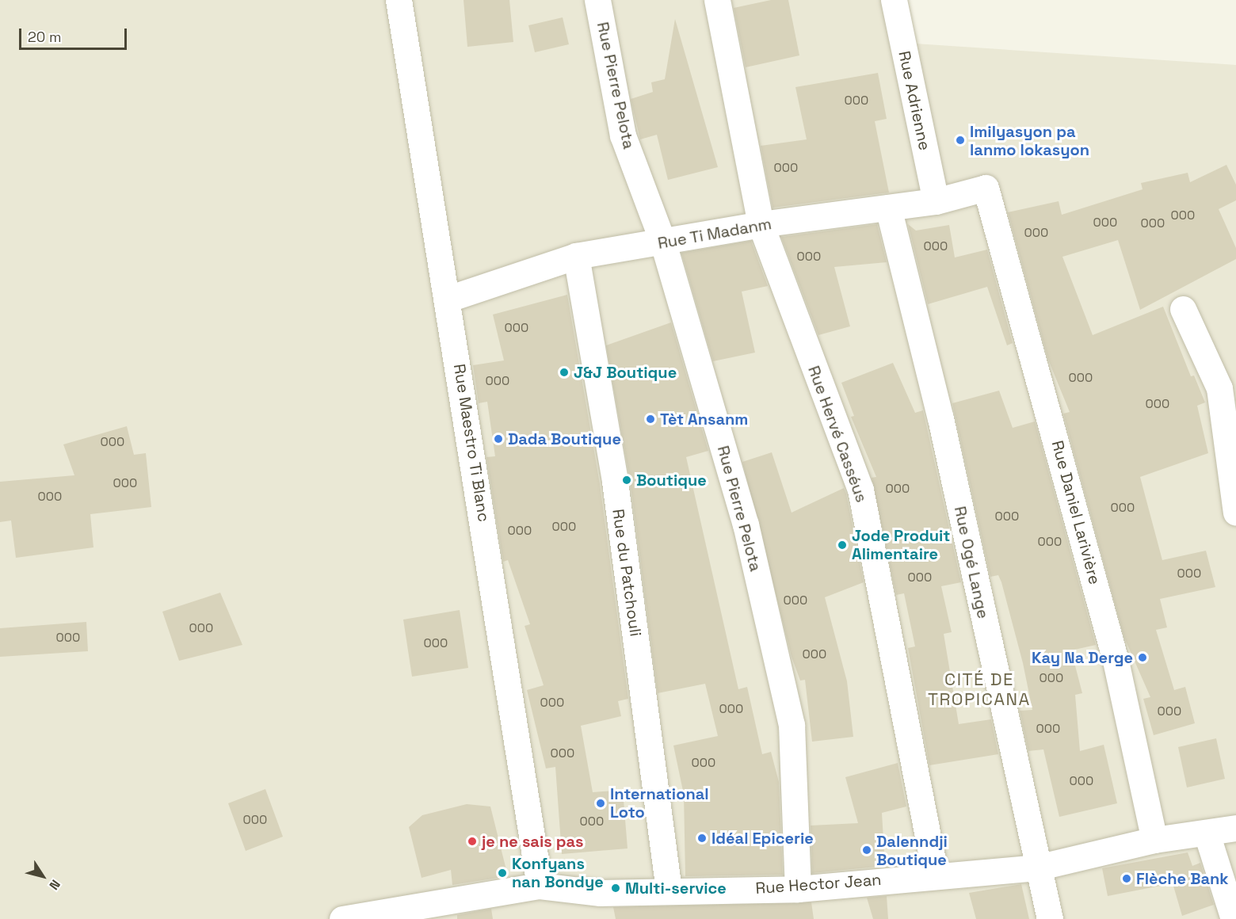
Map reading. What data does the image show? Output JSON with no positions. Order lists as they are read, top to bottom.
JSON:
{
  "streets": {
    "street": [
      "Rue Pierre Pelota",
      "Rue Adrienne",
      "Rue Ti Madanm",
      "Rue Hervé Casséus",
      "Rue Maestro Ti Blanc",
      "Rue Daniel Larivière",
      "Rue Ogé Lange",
      "Rue du Patchouli",
      "Rue Hector Jean"
    ]
  },
  "crossings": [
    ["Rue Pierre Pelota", "Rue Ti Madanm"],
    ["Rue Pierre Pelota", "Rue Hector Jean"],
    ["Rue Adrienne", "Rue Ti Madanm"],
    ["Rue Ti Madanm", "Rue Hervé Casséus"],
    ["Rue Ti Madanm", "Rue Maestro Ti Blanc"],
    ["Rue Ti Madanm", "Rue Daniel Larivière"],
    ["Rue Ti Madanm", "Rue Ogé Lange"],
    ["Rue Ti Madanm", "Rue du Patchouli"],
    ["Rue Hervé Casséus", "Rue Hector Jean"],
    ["Rue Maestro Ti Blanc", "Rue Hector Jean"],
    ["Rue Daniel Larivière", "Rue Hector Jean"],
    ["Rue Ogé Lange", "Rue Hector Jean"],
    ["Rue du Patchouli", "Rue Hector Jean"]
  ],
  "districts": ["CITÉ DE TROPICANA"],
  "places": [
    "Imilyasyon pa lanmo lokasyon",
    "J&J Boutique",
    "Tèt Ansanm",
    "Dada Boutique",
    "Boutique",
    "Jode Produit Alimentaire",
    "Kay Na Derge",
    "International Loto",
    "Idéal Epicerie",
    "je ne sais pas",
    "Dalenndji Boutique",
    "Konfyans nan Bondye",
    "Flèche Bank",
    "Multi-service"
  ],
  "house_numbers": [
    "000",
    "000",
    "000",
    "000",
    "000",
    "000",
    "000",
    "000",
    "000",
    "000",
    "000",
    "000",
    "000",
    "000",
    "000",
    "000",
    "000",
    "000",
    "000",
    "000",
    "000",
    "000",
    "000",
    "000",
    "000",
    "000",
    "000",
    "000",
    "000",
    "000",
    "000",
    "000",
    "000",
    "000",
    "000",
    "000",
    "000",
    "000"
  ],
  "scale_bar": "20 m",
  "north": "bottom right"
}
